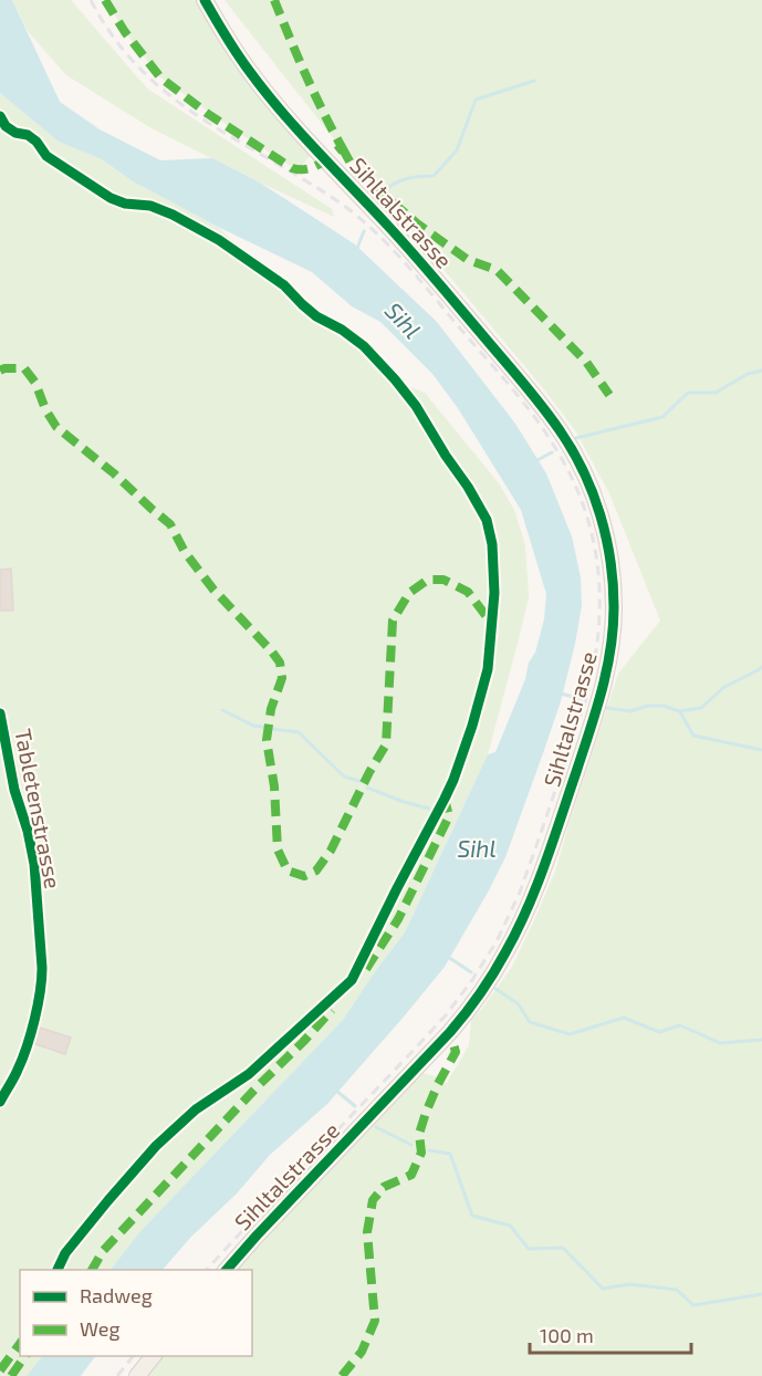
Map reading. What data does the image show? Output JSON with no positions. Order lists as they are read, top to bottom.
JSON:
{
  "streets": {
    "main road": ["Sihltalstrasse"],
    "street": ["Tabletenstrasse"]
  },
  "water": ["Sihl"],
  "legend": ["Radweg", "Weg"],
  "scale_bar": "100 m"
}
